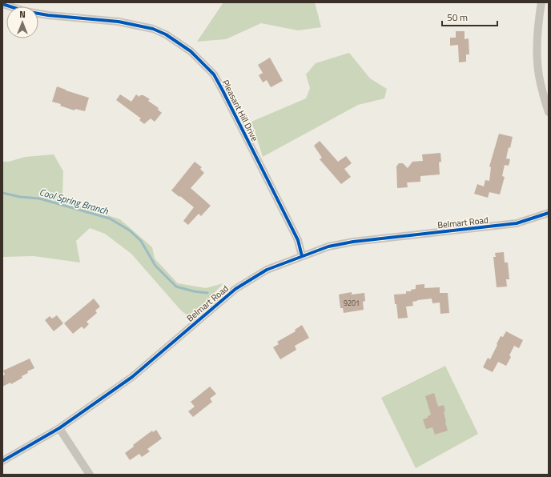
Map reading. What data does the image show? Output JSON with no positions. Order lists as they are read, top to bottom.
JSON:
{
  "streets": {
    "street": ["Pleasant Hill Drive", "Belmart Road"]
  },
  "crossings": [
    ["Pleasant Hill Drive", "Belmart Road"]
  ],
  "water": ["Cool Spring Branch"],
  "house_numbers": ["9201"],
  "scale_bar": "50 m",
  "north": "top"
}
